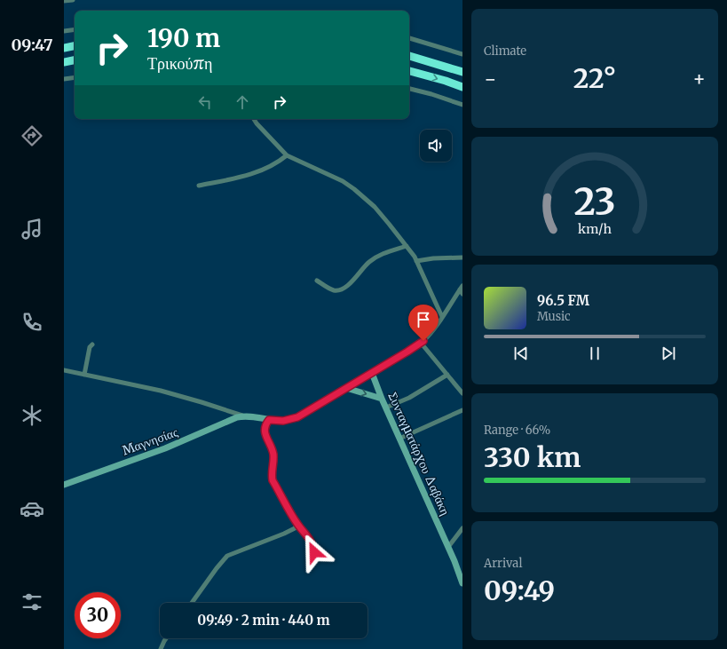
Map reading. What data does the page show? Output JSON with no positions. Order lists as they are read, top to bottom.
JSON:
{
  "streets": {
    "street": ["Μαγνησίας", "Συνταγματάρχου Δαβάκη"]
  },
  "page": {
    "tabs": "09:47",
    "tile": [
      "Climate",
      ["Range · 66%", "330 km"],
      ["Arrival", "09:49"]
    ],
    "turn": ["190 m", "Τρικούπη"],
    "heat": ["−", "22°", "+"],
    "song": ["96.5 FM", "Music"],
    "limit": "30",
    "trip": "09:49 · 2 min · 440 m",
    "gauge": ["23", "km/h"]
  }
}
